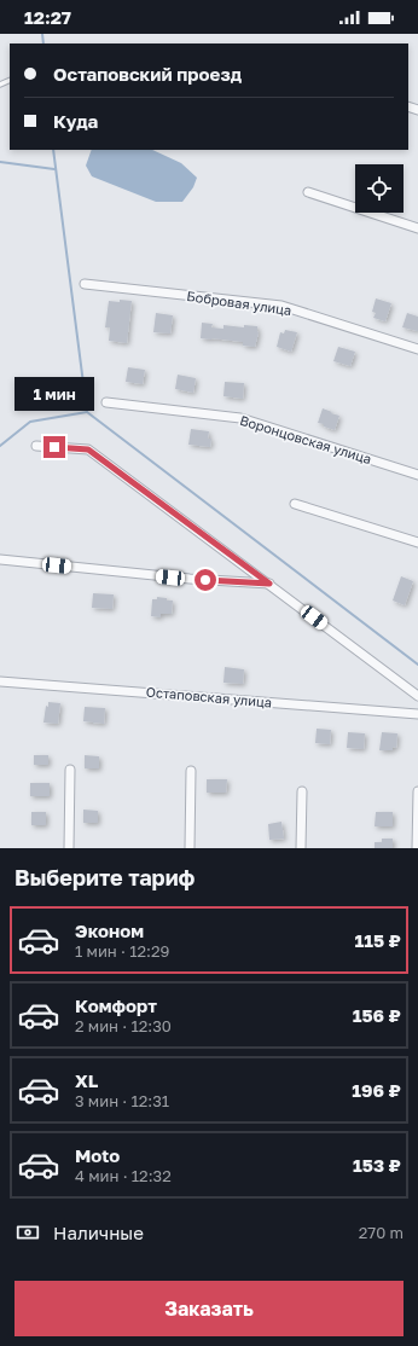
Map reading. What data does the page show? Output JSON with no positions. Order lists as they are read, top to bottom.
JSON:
{
  "streets": {
    "street": ["Бобровая улица", "Воронцовская улица", "Остаповская улица"]
  },
  "page": {
    "status": "12:27",
    "banner": ["Остаповский проезд", "Куда"],
    "bubble": "1 мин",
    "heading": "Выберите тариф",
    "list": [
      {
        "name": "Эконом",
        "note": "1 мин · 12:29",
        "value": "115 ₽"
      },
      {
        "name": "Комфорт",
        "note": "2 мин · 12:30",
        "value": "156 ₽"
      },
      {
        "name": "XL",
        "note": "3 мин · 12:31",
        "value": "196 ₽"
      },
      {
        "name": "Moto",
        "note": "4 мин · 12:32",
        "value": "153 ₽"
      }
    ],
    "pay": ["Наличные", "270 m"],
    "buttons": "Заказать"
  }
}
